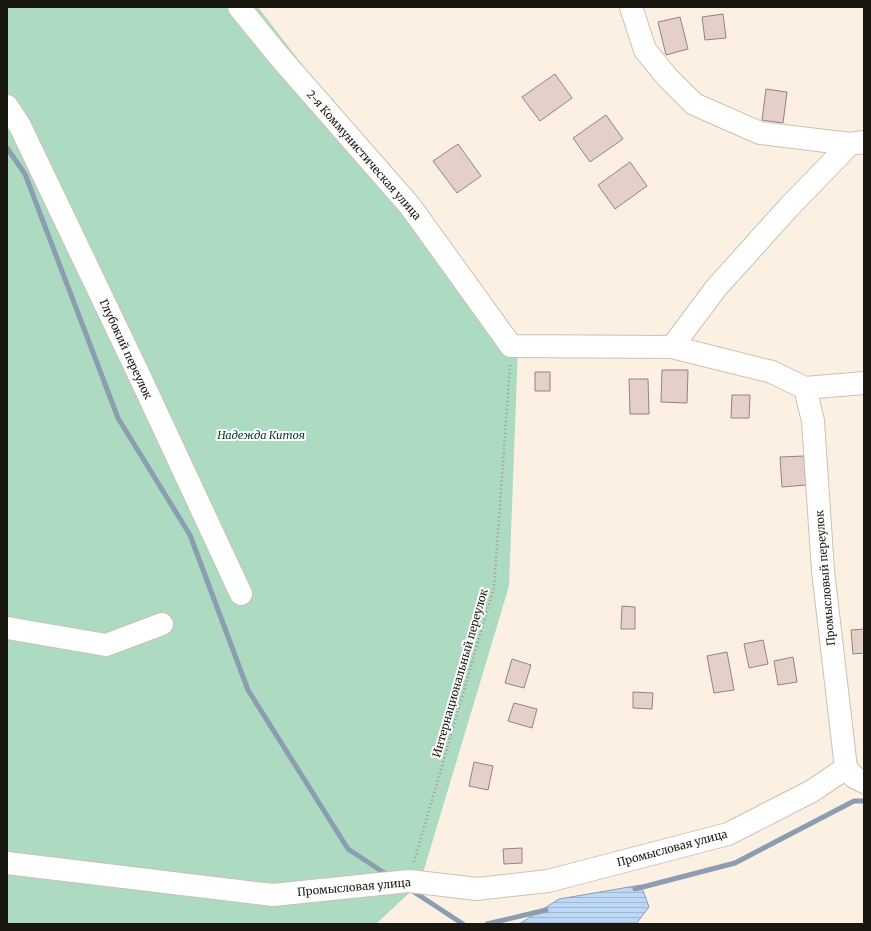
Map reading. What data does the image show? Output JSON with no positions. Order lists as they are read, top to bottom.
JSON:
{
  "streets": {
    "street": [
      "2-я Коммунистическая улица",
      "Глубокий переулок",
      "Промысловый переулок",
      "Промысловая улица"
    ],
    "path": ["Интернациональный переулок"]
  },
  "crossings": [
    ["2-я Коммунистическая улица", "Интернациональный переулок"],
    ["Промысловый переулок", "Промысловая улица"],
    ["Интернациональный переулок", "Промысловая улица"]
  ],
  "parks": ["Надежда Китоя"]
}
